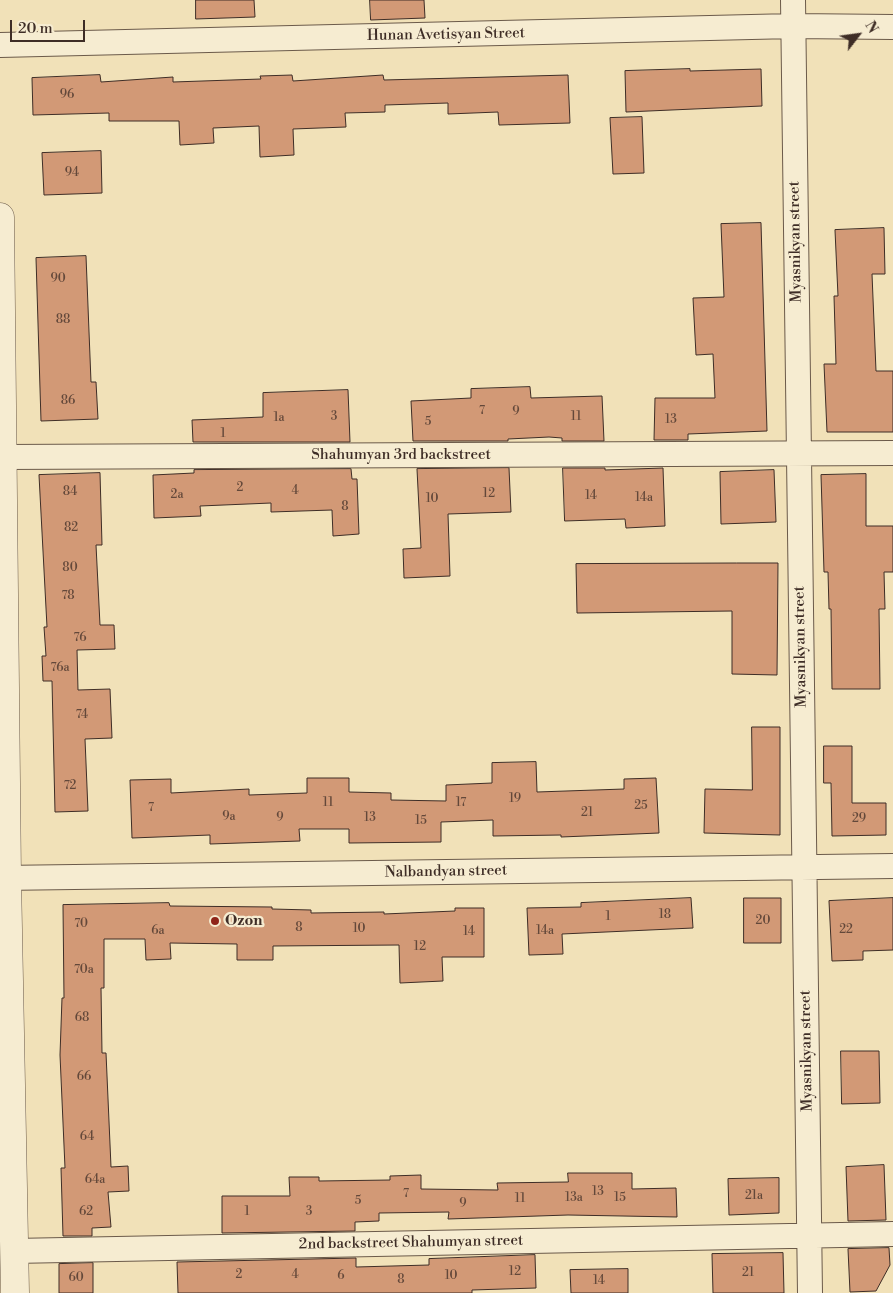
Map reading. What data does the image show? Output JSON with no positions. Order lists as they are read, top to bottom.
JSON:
{
  "streets": {
    "street": [
      "Hunan Avetisyan Street",
      "Myasnikyan street",
      "Shahumyan 3rd backstreet",
      "Nalbandyan street",
      "2nd backstreet Shahumyan street"
    ]
  },
  "crossings": [
    ["Hunan Avetisyan Street", "Myasnikyan street"],
    ["Myasnikyan street", "Shahumyan 3rd backstreet"],
    ["Myasnikyan street", "Nalbandyan street"],
    ["Myasnikyan street", "2nd backstreet Shahumyan street"]
  ],
  "places": ["Ozon"],
  "house_numbers": [
    "96",
    "94",
    "90",
    "88",
    "86",
    "7",
    "9",
    "3",
    "11",
    "1a",
    "13",
    "5",
    "1",
    "2",
    "4",
    "84",
    "12",
    "2a",
    "14",
    "14a",
    "10",
    "8",
    "82",
    "80",
    "78",
    "76",
    "76a",
    "74",
    "72",
    "19",
    "11",
    "17",
    "25",
    "7",
    "21",
    "9a",
    "9",
    "13",
    "29",
    "15",
    "18",
    "1",
    "20",
    "70",
    "8",
    "10",
    "22",
    "6a",
    "14a",
    "14",
    "12",
    "70a",
    "68",
    "66",
    "64",
    "64a",
    "13",
    "7",
    "21a",
    "13a",
    "15",
    "11",
    "5",
    "9",
    "62",
    "1",
    "3",
    "12",
    "21",
    "2",
    "4",
    "6",
    "10",
    "60",
    "8",
    "14"
  ],
  "scale_bar": "20 m",
  "north": "top right"
}
